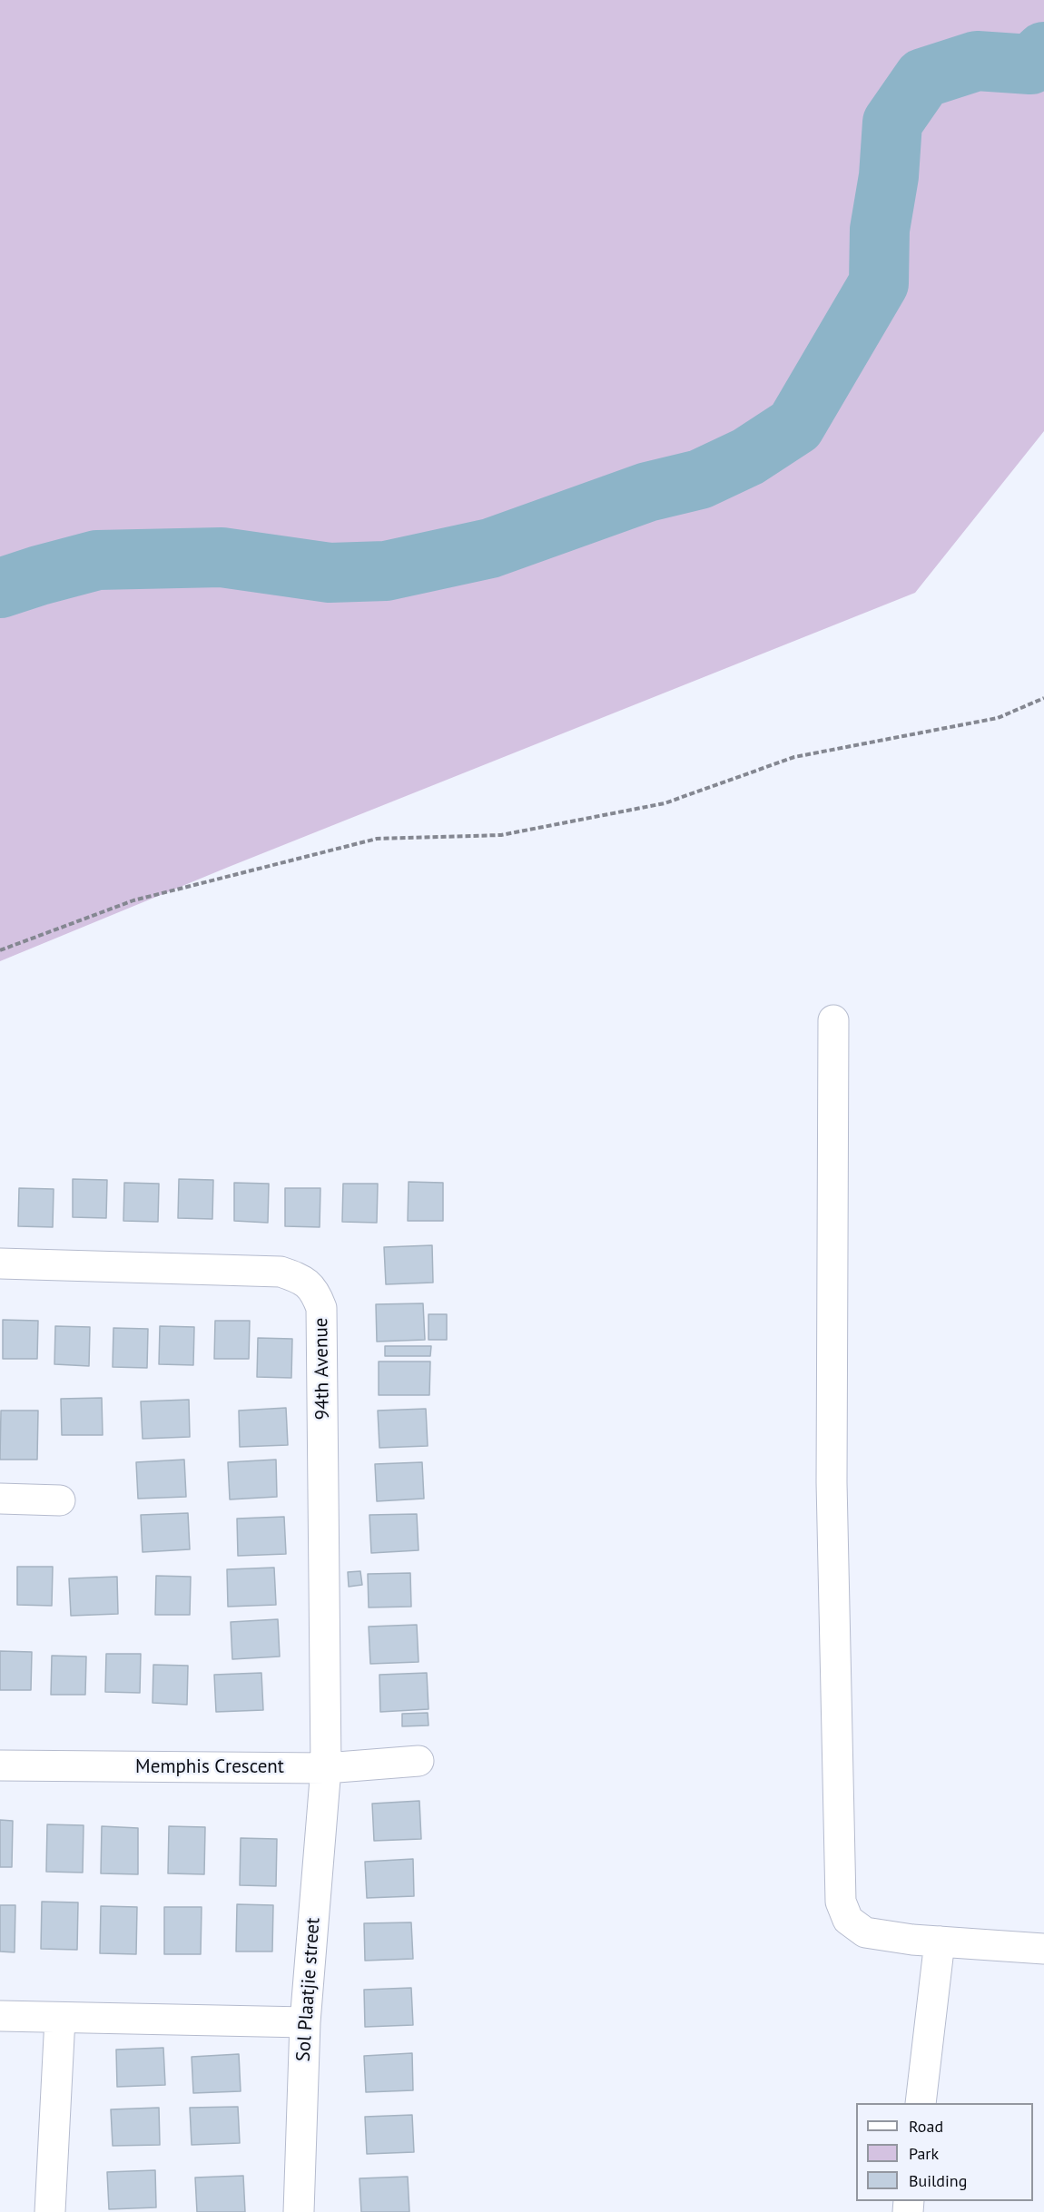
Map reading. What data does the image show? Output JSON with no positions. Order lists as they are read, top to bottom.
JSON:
{
  "streets": {
    "street": ["94th Avenue", "Memphis Crescent", "Sol Plaatjie street"]
  },
  "crossings": [
    ["94th Avenue", "Memphis Crescent"],
    ["94th Avenue", "Sol Plaatjie street"],
    ["Memphis Crescent", "Sol Plaatjie street"]
  ],
  "legend": ["Road", "Park", "Building"]
}
